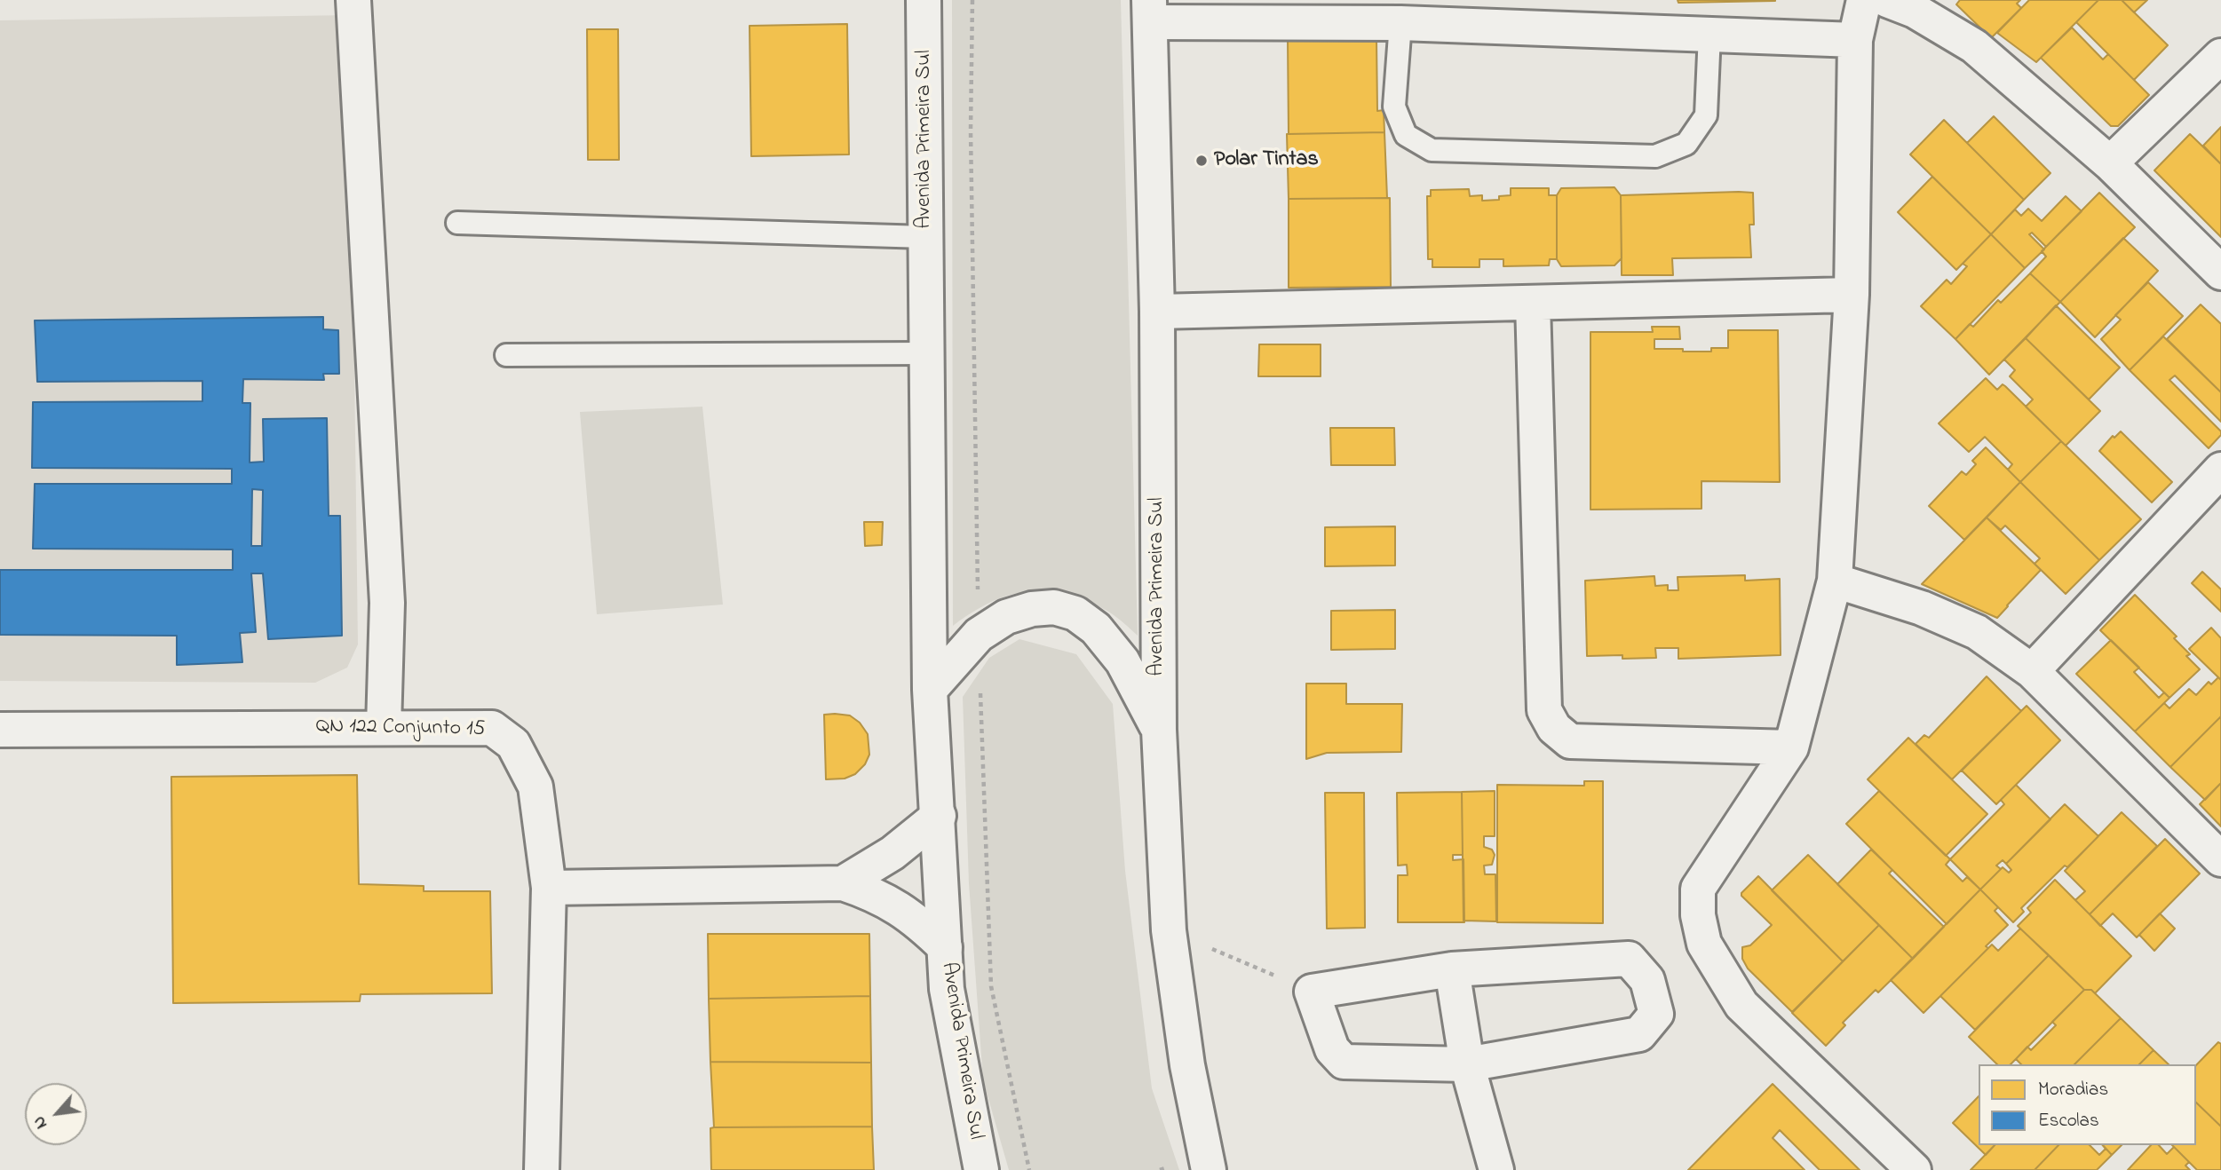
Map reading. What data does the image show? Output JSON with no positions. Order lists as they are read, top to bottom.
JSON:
{
  "streets": {
    "street": ["Avenida Primeira Sul", "QN 122 Conjunto 15"]
  },
  "places": ["Polar Tintas"],
  "legend": ["Moradias", "Escolas"],
  "north": "bottom left"
}
